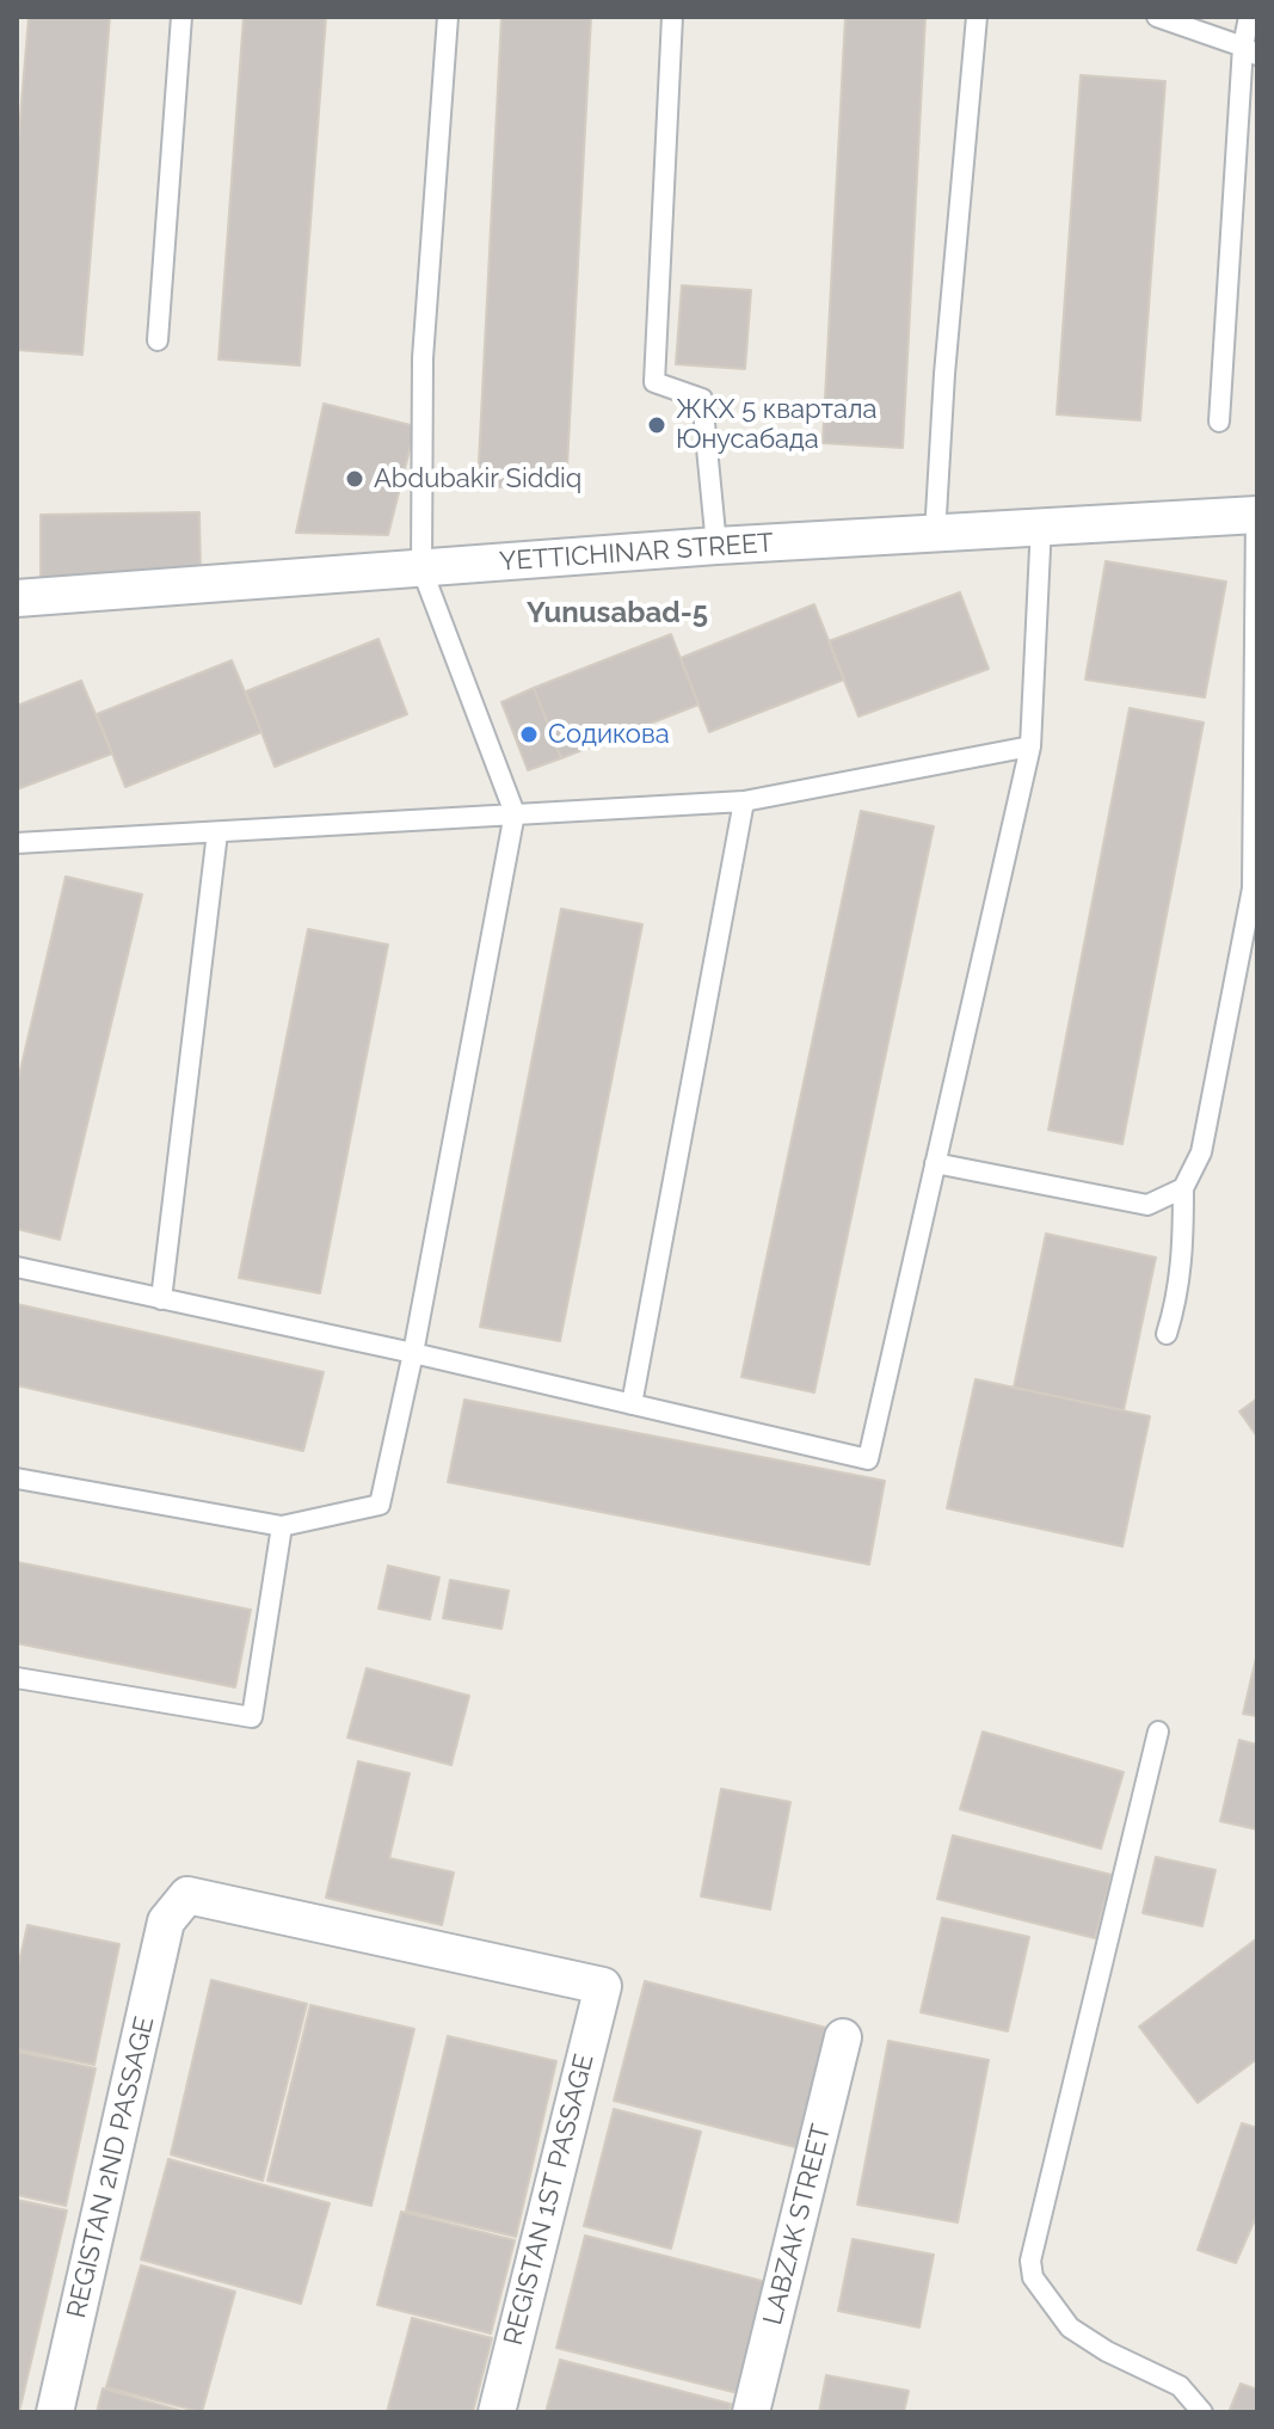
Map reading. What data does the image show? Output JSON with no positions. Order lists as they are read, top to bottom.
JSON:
{
  "streets": {
    "street": [
      "YETTICHINАR STREET",
      "REGISTAN 2ND PASSAGE",
      "REGISTAN 1ST PASSAGE",
      "LABZAK STREET"
    ]
  },
  "crossings": [
    ["REGISTAN 2ND PASSAGE", "REGISTAN 1ST PASSAGE"]
  ],
  "districts": ["Yunusabad-5"],
  "places": ["ЖКХ 5 квартала Юнусабада", "Abdubakir Siddiq", "Содикова"]
}
